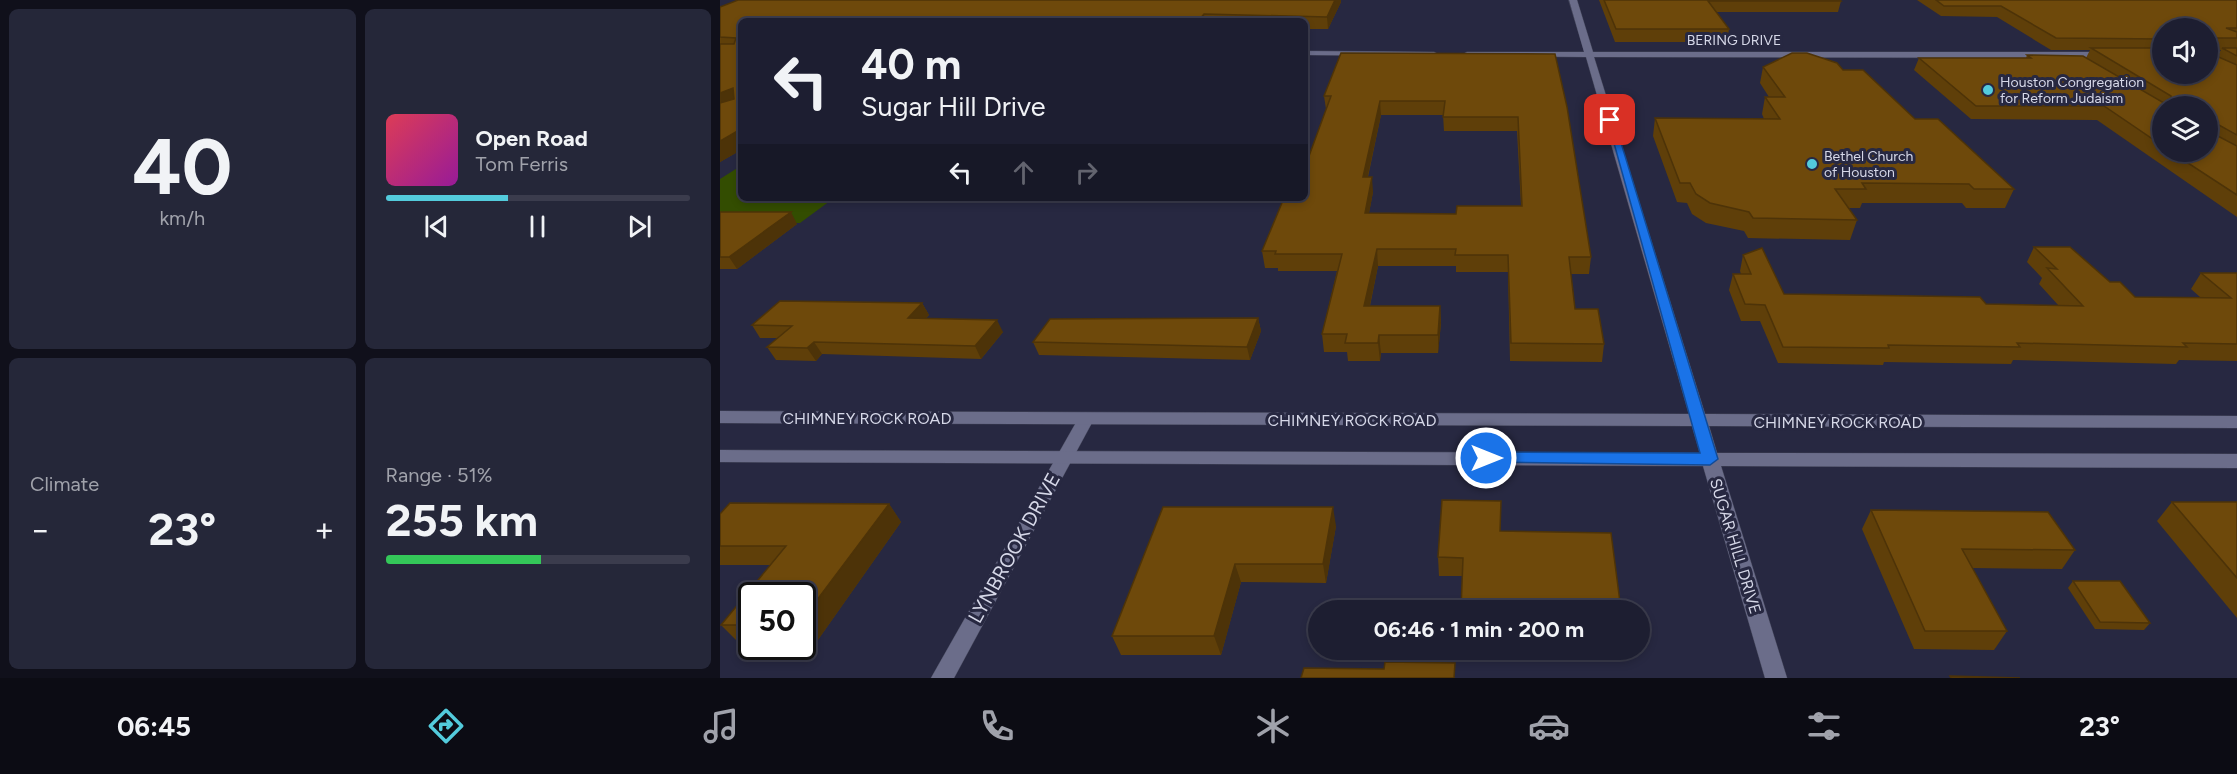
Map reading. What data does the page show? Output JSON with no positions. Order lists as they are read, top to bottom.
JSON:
{
  "streets": {
    "street": [
      "BERING DRIVE",
      "CHIMNEY ROCK ROAD",
      "SUGAR HILL DRIVE",
      "LYNBROOK DRIVE"
    ]
  },
  "crossings": [
    ["BERING DRIVE", "SUGAR HILL DRIVE"],
    ["CHIMNEY ROCK ROAD", "SUGAR HILL DRIVE"],
    ["CHIMNEY ROCK ROAD", "LYNBROOK DRIVE"]
  ],
  "places": ["Houston Congregation for Reform Judaism", "Bethel Church of Houston"],
  "page": {
    "tile": [
      ["40", "km/h"],
      "Climate",
      ["Range · 51%", "255 km"]
    ],
    "turn": ["40 m", "Sugar Hill Drive"],
    "song": ["Open Road", "Tom Ferris"],
    "heat": ["−", "23°", "+"],
    "limit": "50",
    "trip": "06:46 · 1 min · 200 m",
    "tabs": ["06:45", "23°"]
  }
}
